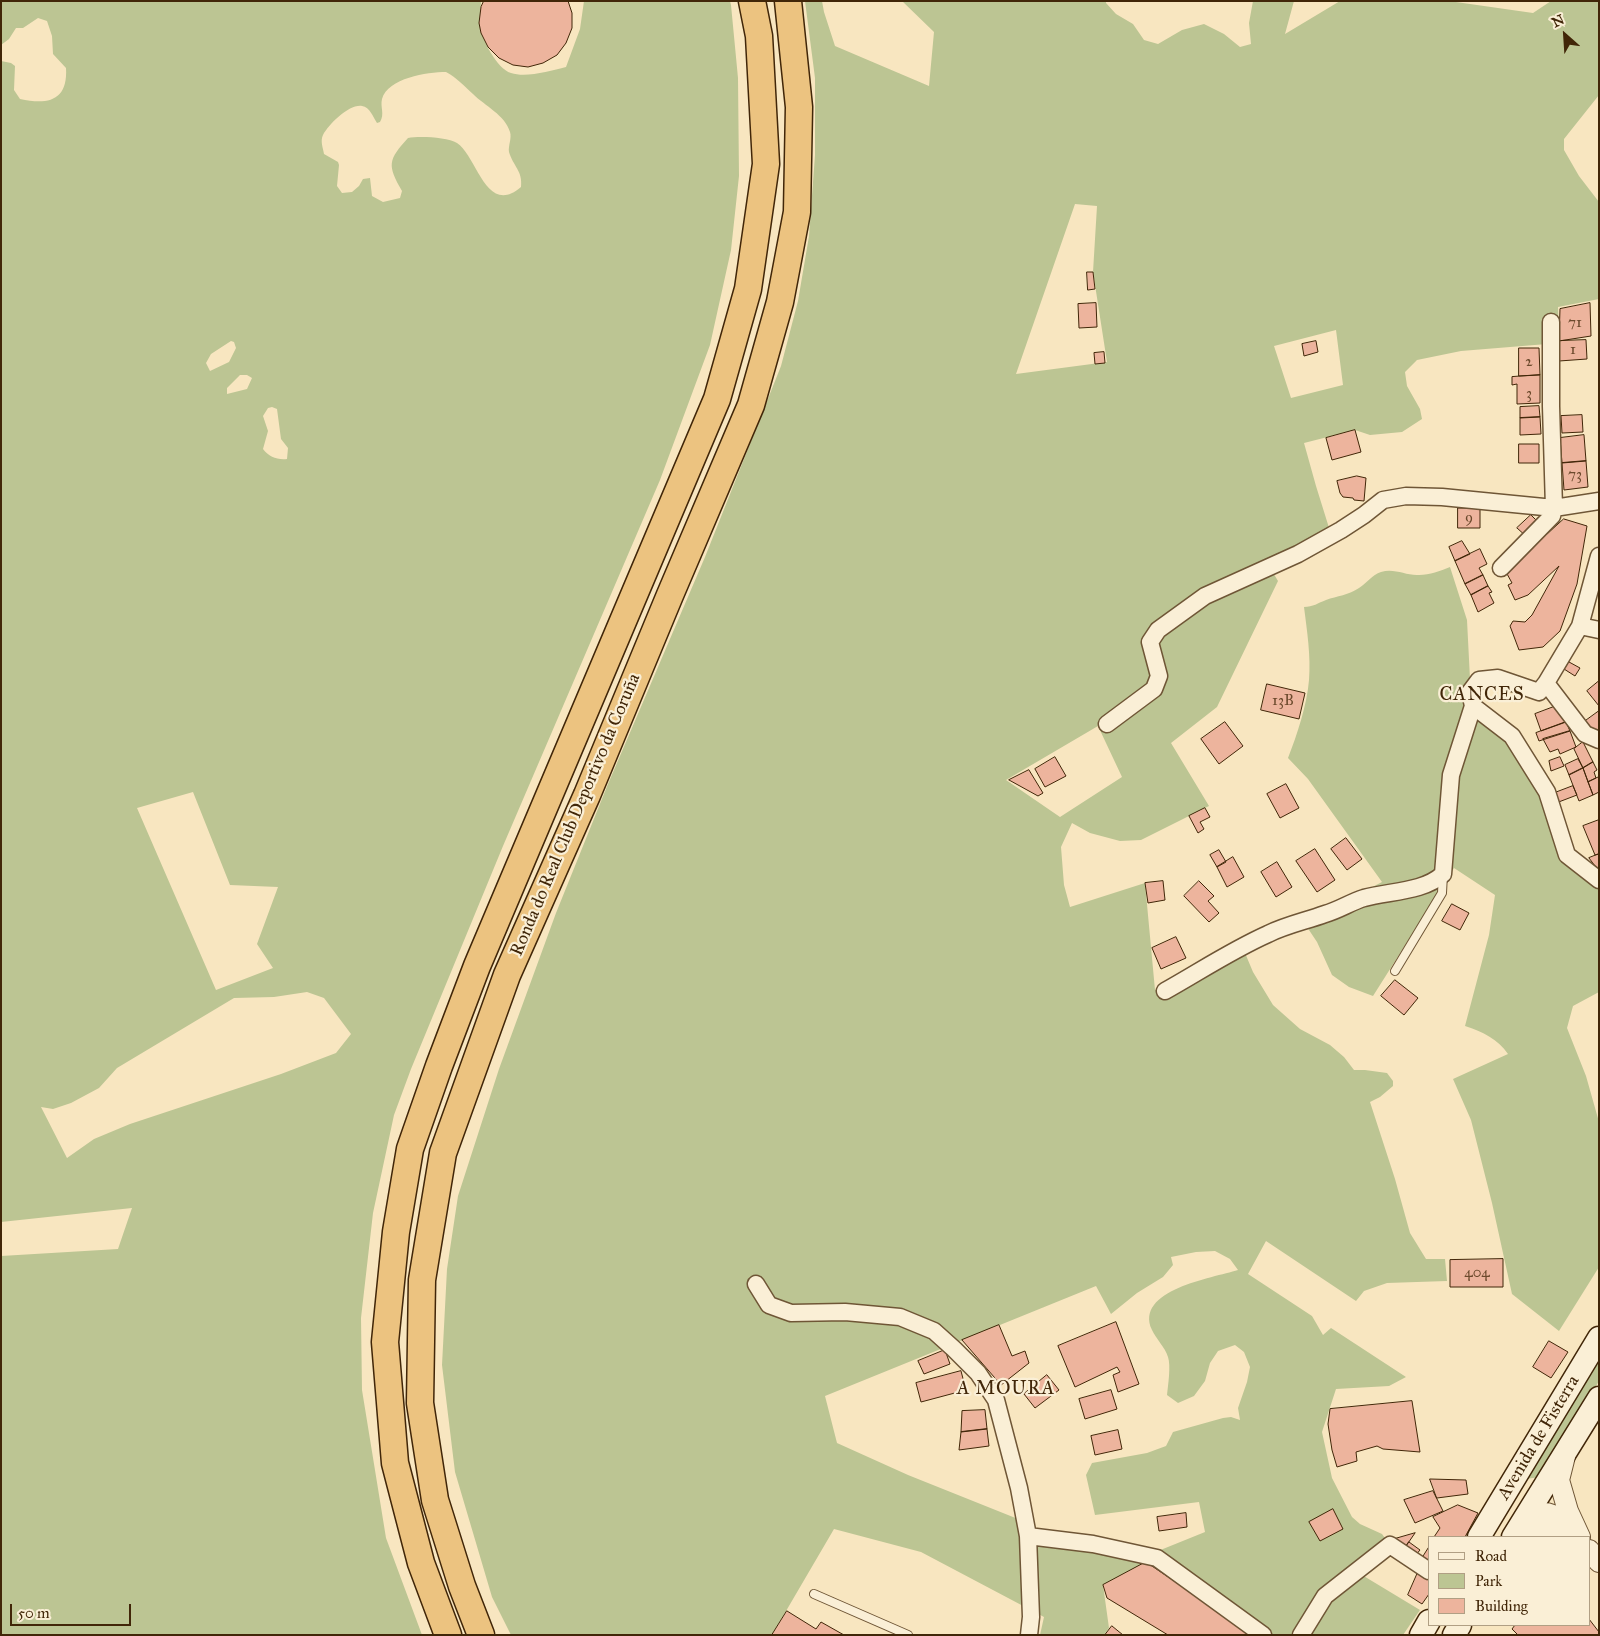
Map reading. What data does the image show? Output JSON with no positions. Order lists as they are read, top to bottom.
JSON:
{
  "streets": {
    "highway": ["Ronda do Real Club Deportivo da Coruña"],
    "main road": ["Avenida de Fisterra"]
  },
  "districts": ["CANCES", "A MOURA"],
  "house_numbers": [
    "71",
    "1",
    "2",
    "3",
    "73",
    "9",
    "13B",
    "404"
  ],
  "legend": ["Road", "Park", "Building"],
  "scale_bar": "50 m",
  "north": "top left"
}
